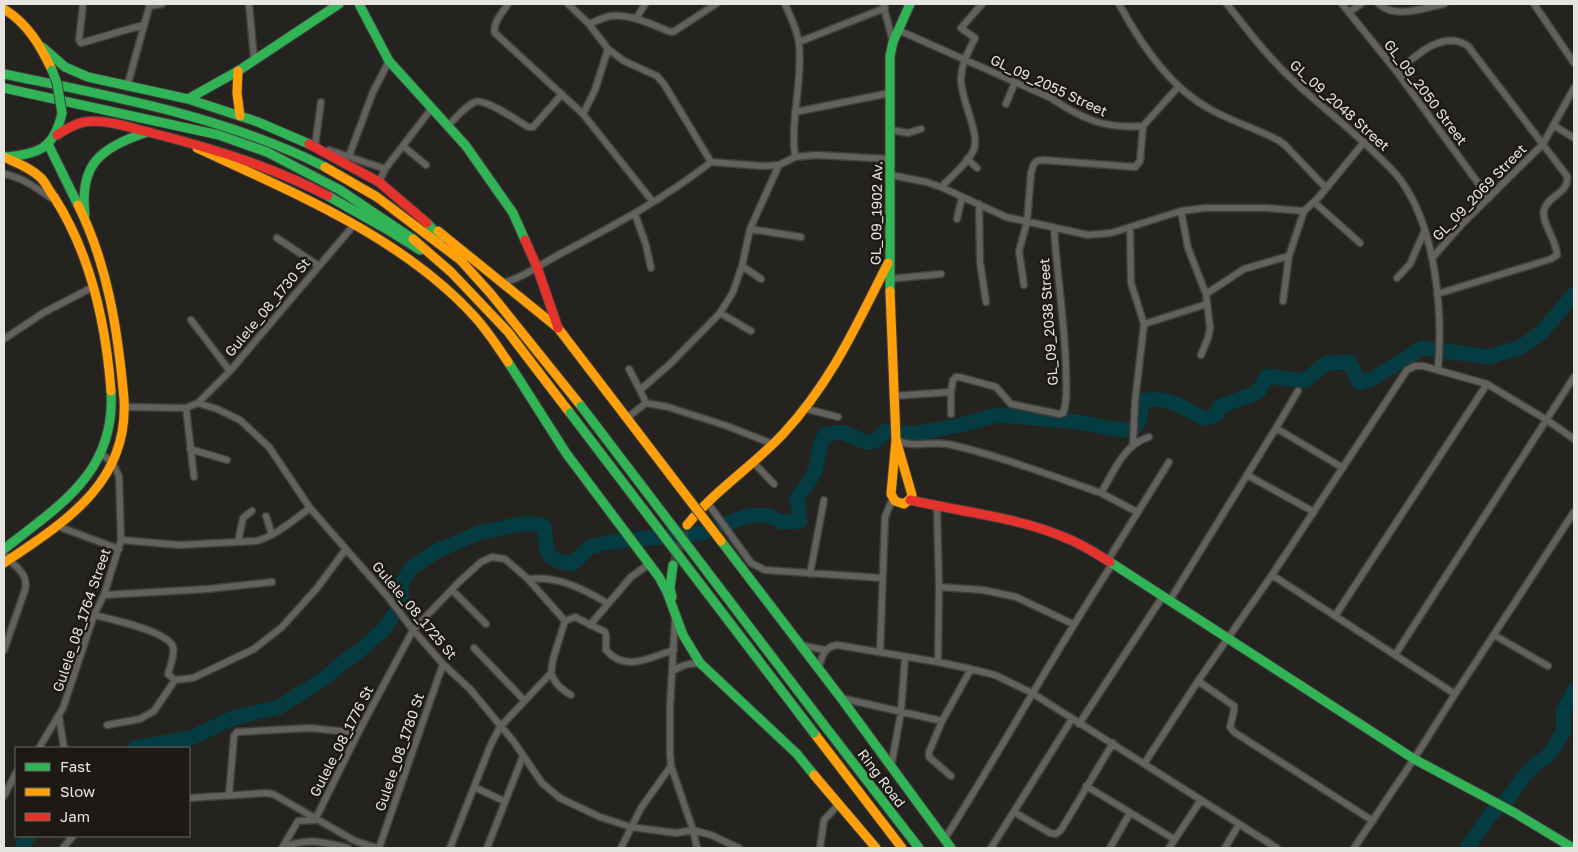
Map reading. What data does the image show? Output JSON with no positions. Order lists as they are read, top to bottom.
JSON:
{
  "streets": {
    "main road": ["GL_09_1902 Av.", "Ring Road"],
    "street": [
      "GL_09_2055 Street",
      "GL_09_2050 Street",
      "GL_09_2048 Street",
      "GL_09_2069 Street",
      "Gulele_08_1730 St",
      "GL_09_2038 Street",
      "Gulele_08_1725 St",
      "Gulele_08_1764 Street",
      "Gulele_08_1776 St",
      "Gulele_08_1780 St"
    ]
  },
  "crossings": [
    ["GL_09_2055 Street", "GL_09_1902 Av."],
    ["GL_09_2050 Street", "GL_09_2069 Street"],
    ["GL_09_2048 Street", "GL_09_2069 Street"],
    ["Gulele_08_1730 St", "Gulele_08_1725 St"],
    ["Gulele_08_1725 St", "Gulele_08_1776 St"],
    ["Gulele_08_1725 St", "Gulele_08_1780 St"]
  ],
  "legend": ["Fast", "Slow", "Jam"]
}
